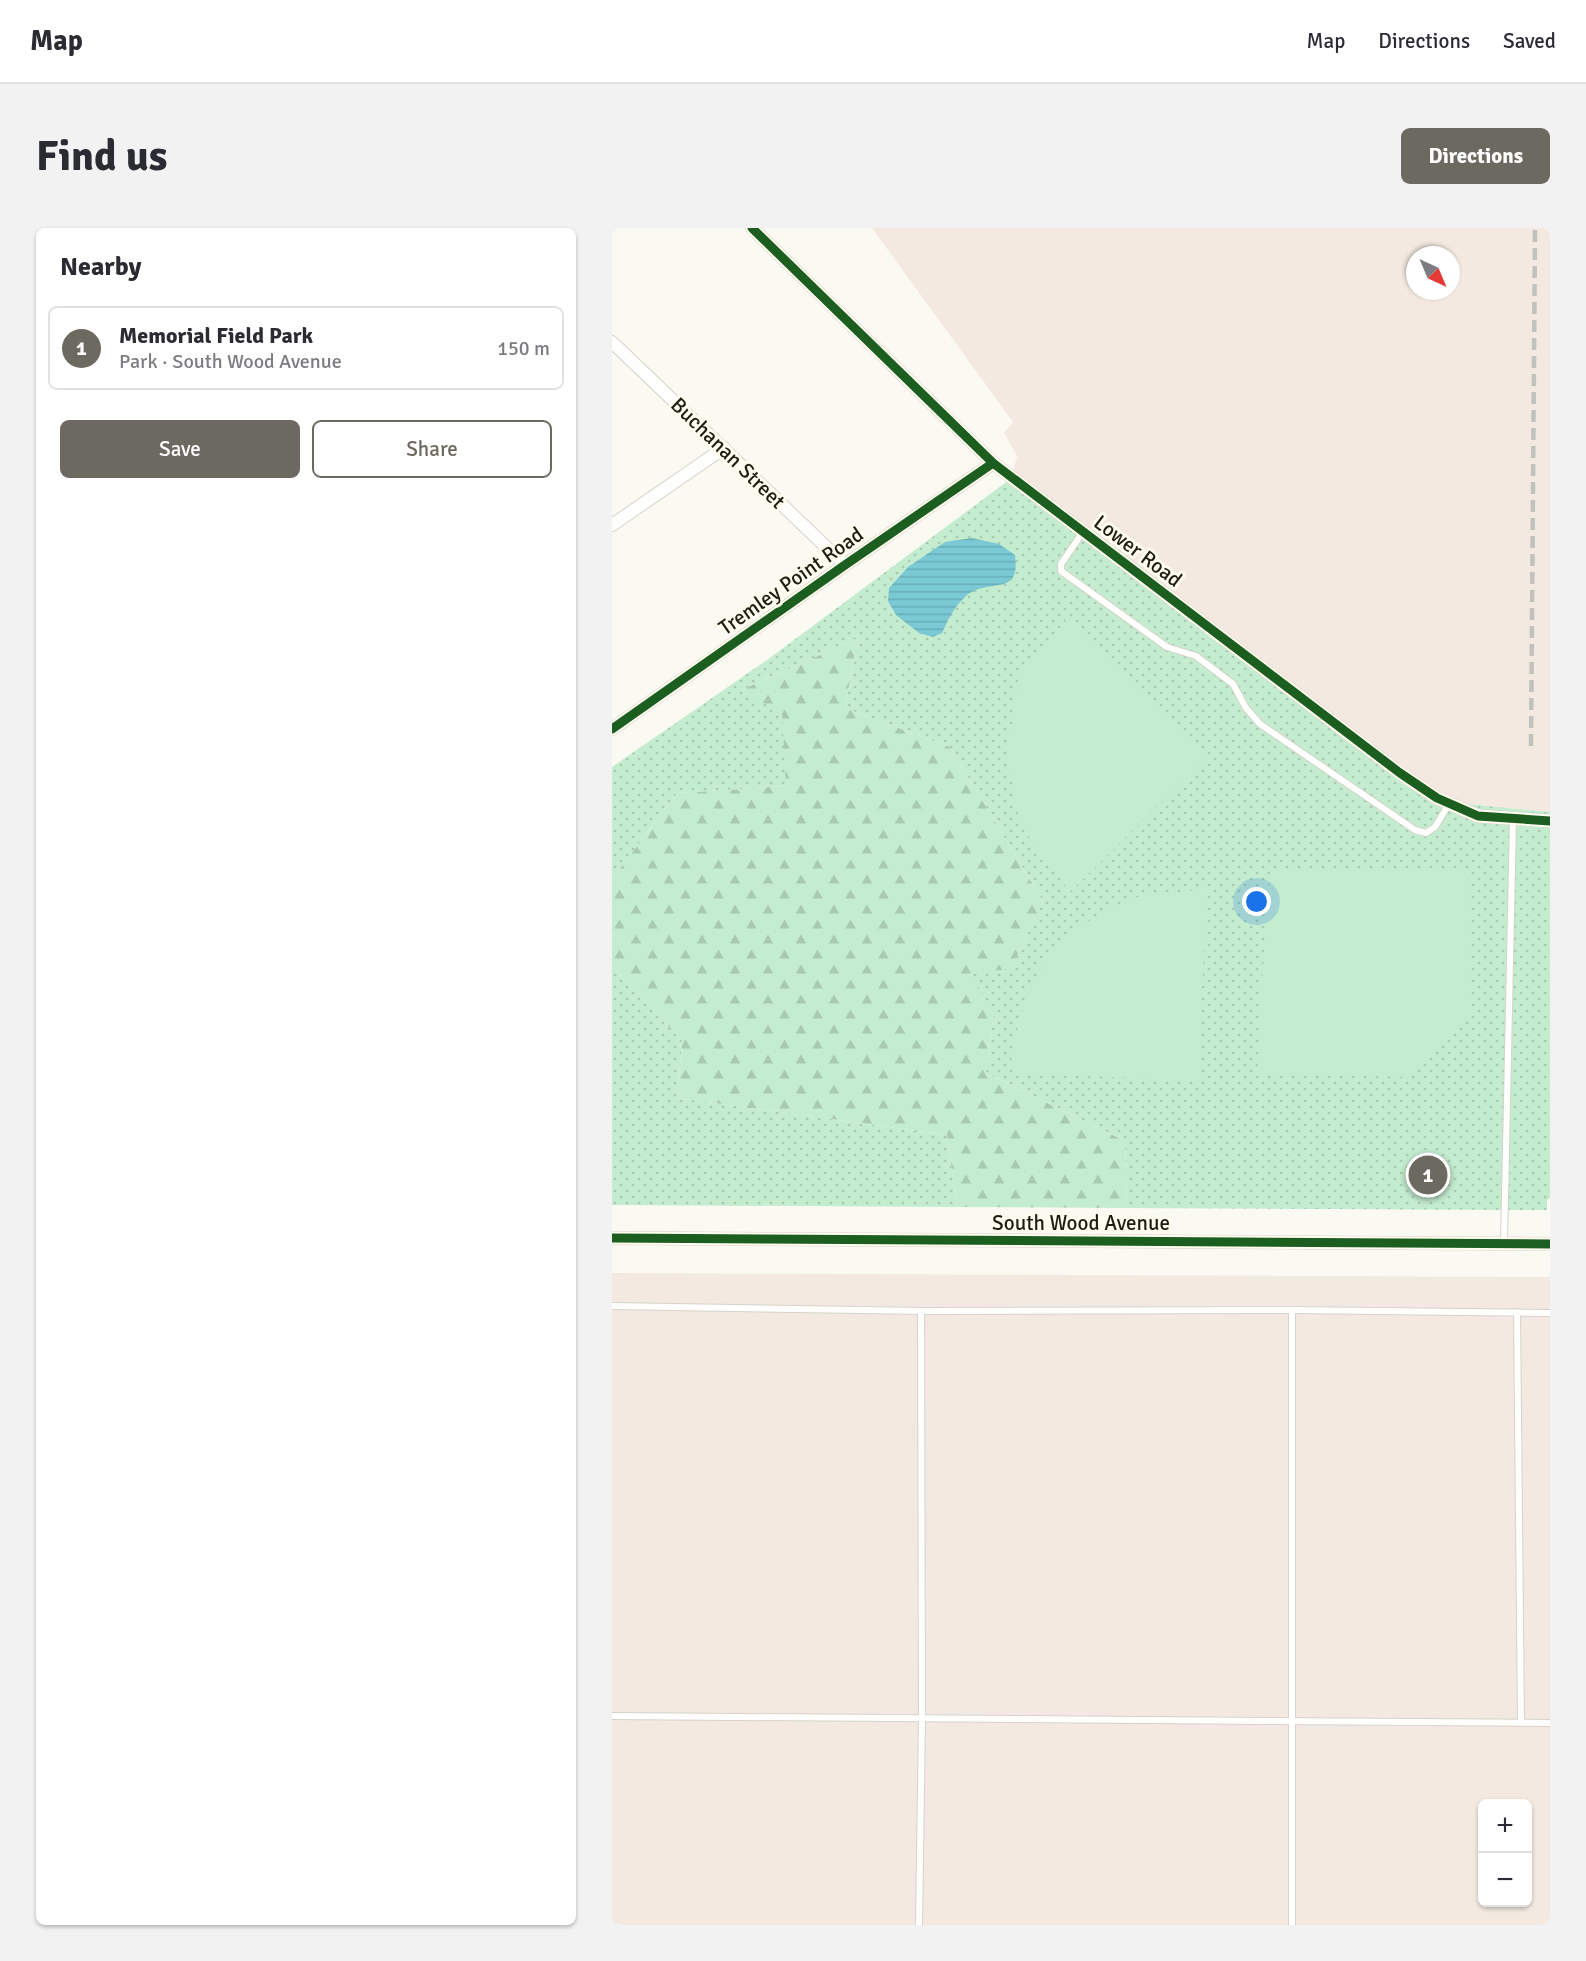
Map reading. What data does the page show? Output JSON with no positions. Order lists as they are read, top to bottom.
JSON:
{
  "streets": {
    "street": [
      "Buchanan Street",
      "Lower Road",
      "Tremley Point Road",
      "South Wood Avenue"
    ]
  },
  "crossings": [
    ["Buchanan Street", "Tremley Point Road"],
    ["Lower Road", "Tremley Point Road"]
  ],
  "north": "bottom right",
  "page": {
    "header": "Map",
    "nav": ["Map", "Directions", "Saved"],
    "buttons": [
      "Directions",
      ["Save", "Share"]
    ],
    "title": "Find us",
    "heading": "Nearby",
    "list": [
      {
        "mark": "1",
        "name": "Memorial Field Park",
        "note": "Park · South Wood Avenue",
        "value": "150 m"
      }
    ],
    "pins": "1",
    "map_buttons": ["+", "−"]
  }
}
